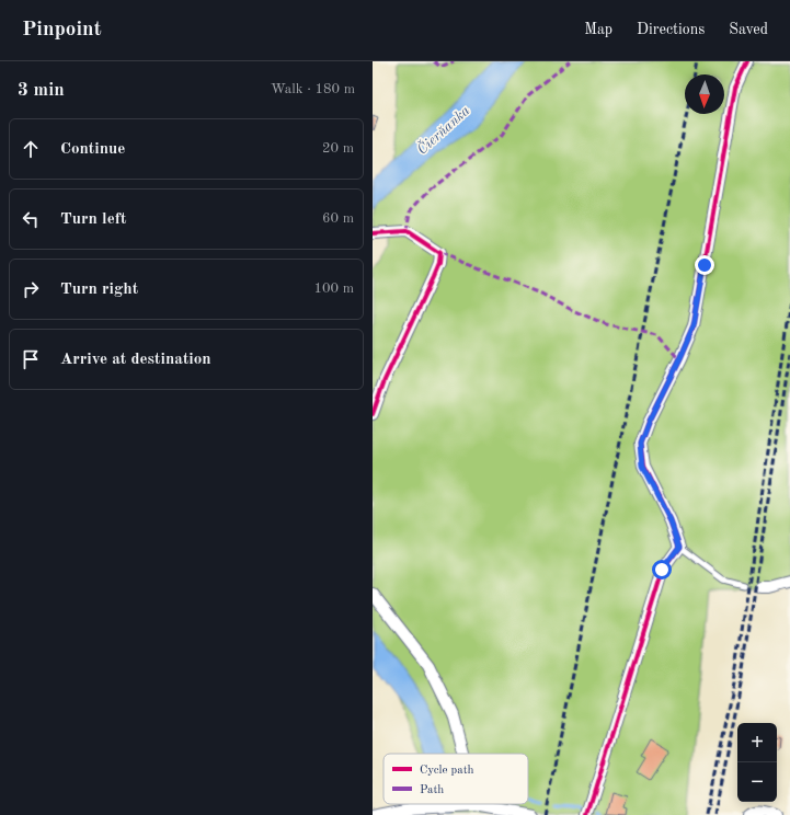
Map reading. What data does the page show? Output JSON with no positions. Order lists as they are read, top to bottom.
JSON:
{
  "water": ["Čierňanka"],
  "legend": ["Cycle path", "Path"],
  "north": "bottom",
  "page": {
    "header": "Pinpoint",
    "nav": ["Map", "Directions", "Saved"],
    "heading": ["3 min", "Walk · 180 m"],
    "list": [
      ["Continue", "20 m"],
      ["Turn left", "60 m"],
      ["Turn right", "100 m"],
      "Arrive at destination"
    ],
    "map_buttons": ["+", "−"]
  }
}
